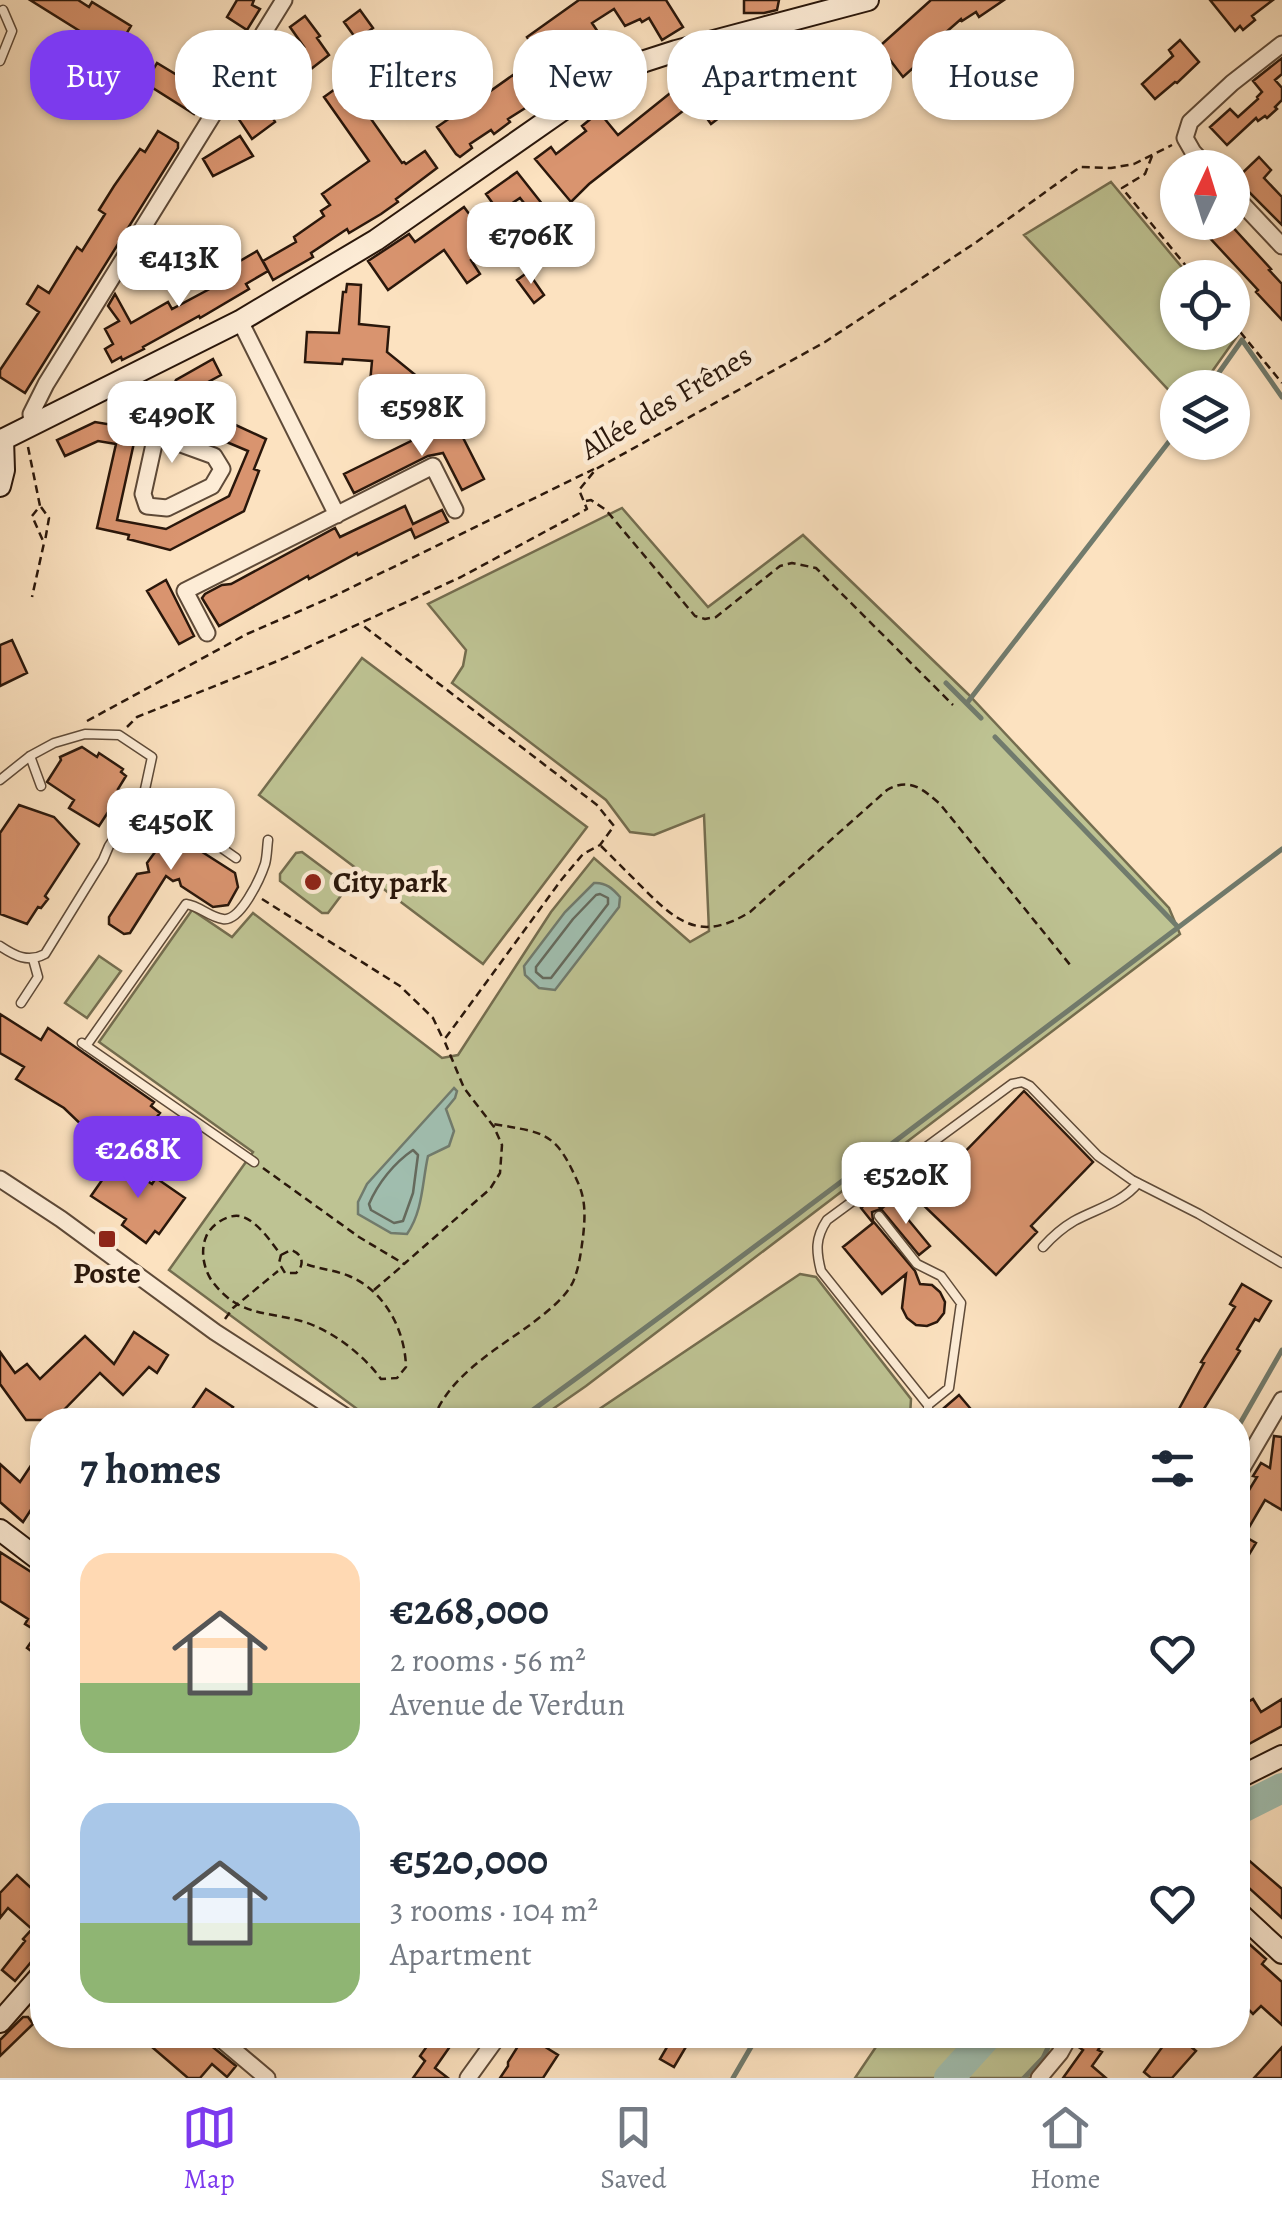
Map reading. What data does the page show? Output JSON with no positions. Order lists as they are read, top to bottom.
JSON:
{
  "streets": {
    "path": ["Allée des Frênes"]
  },
  "places": {
    "other": ["City park"],
    "transit": ["Poste"]
  },
  "north": "top",
  "page": {
    "chip": [
      "Buy",
      "Rent",
      "Filters",
      "New",
      "Apartment",
      "House"
    ],
    "price": [
      "€706K",
      "€413K",
      "€598K",
      "€490K",
      "€450K",
      "€268K",
      "€520K"
    ],
    "heading": "7 homes",
    "list": [
      {
        "name": "€268,000",
        "note": "2 rooms · 56 m² · Avenue de Verdun"
      },
      {
        "name": "€520,000",
        "note": "3 rooms · 104 m² · Apartment"
      }
    ],
    "tabs": ["Map", "Saved", "Home"]
  }
}
